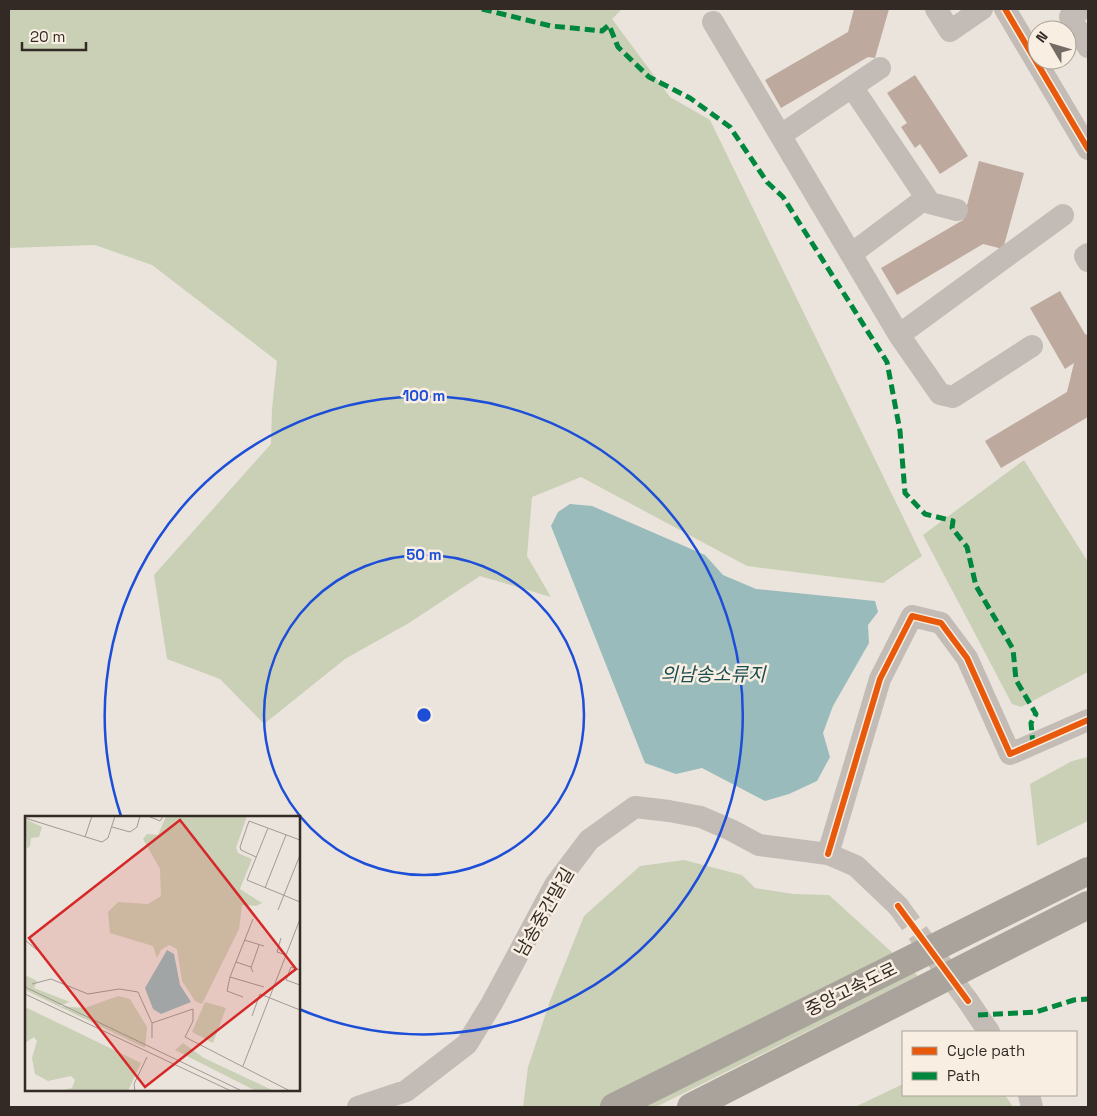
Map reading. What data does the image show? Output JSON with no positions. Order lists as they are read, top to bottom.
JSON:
{
  "streets": {
    "highway": ["중앙고속도로"],
    "street": ["남송중간말길"]
  },
  "water": ["의남송소류지"],
  "legend": ["Cycle path", "Path"],
  "scale_bar": "20 m",
  "north": "top left",
  "rings": ["100 m", "50 m"]
}
